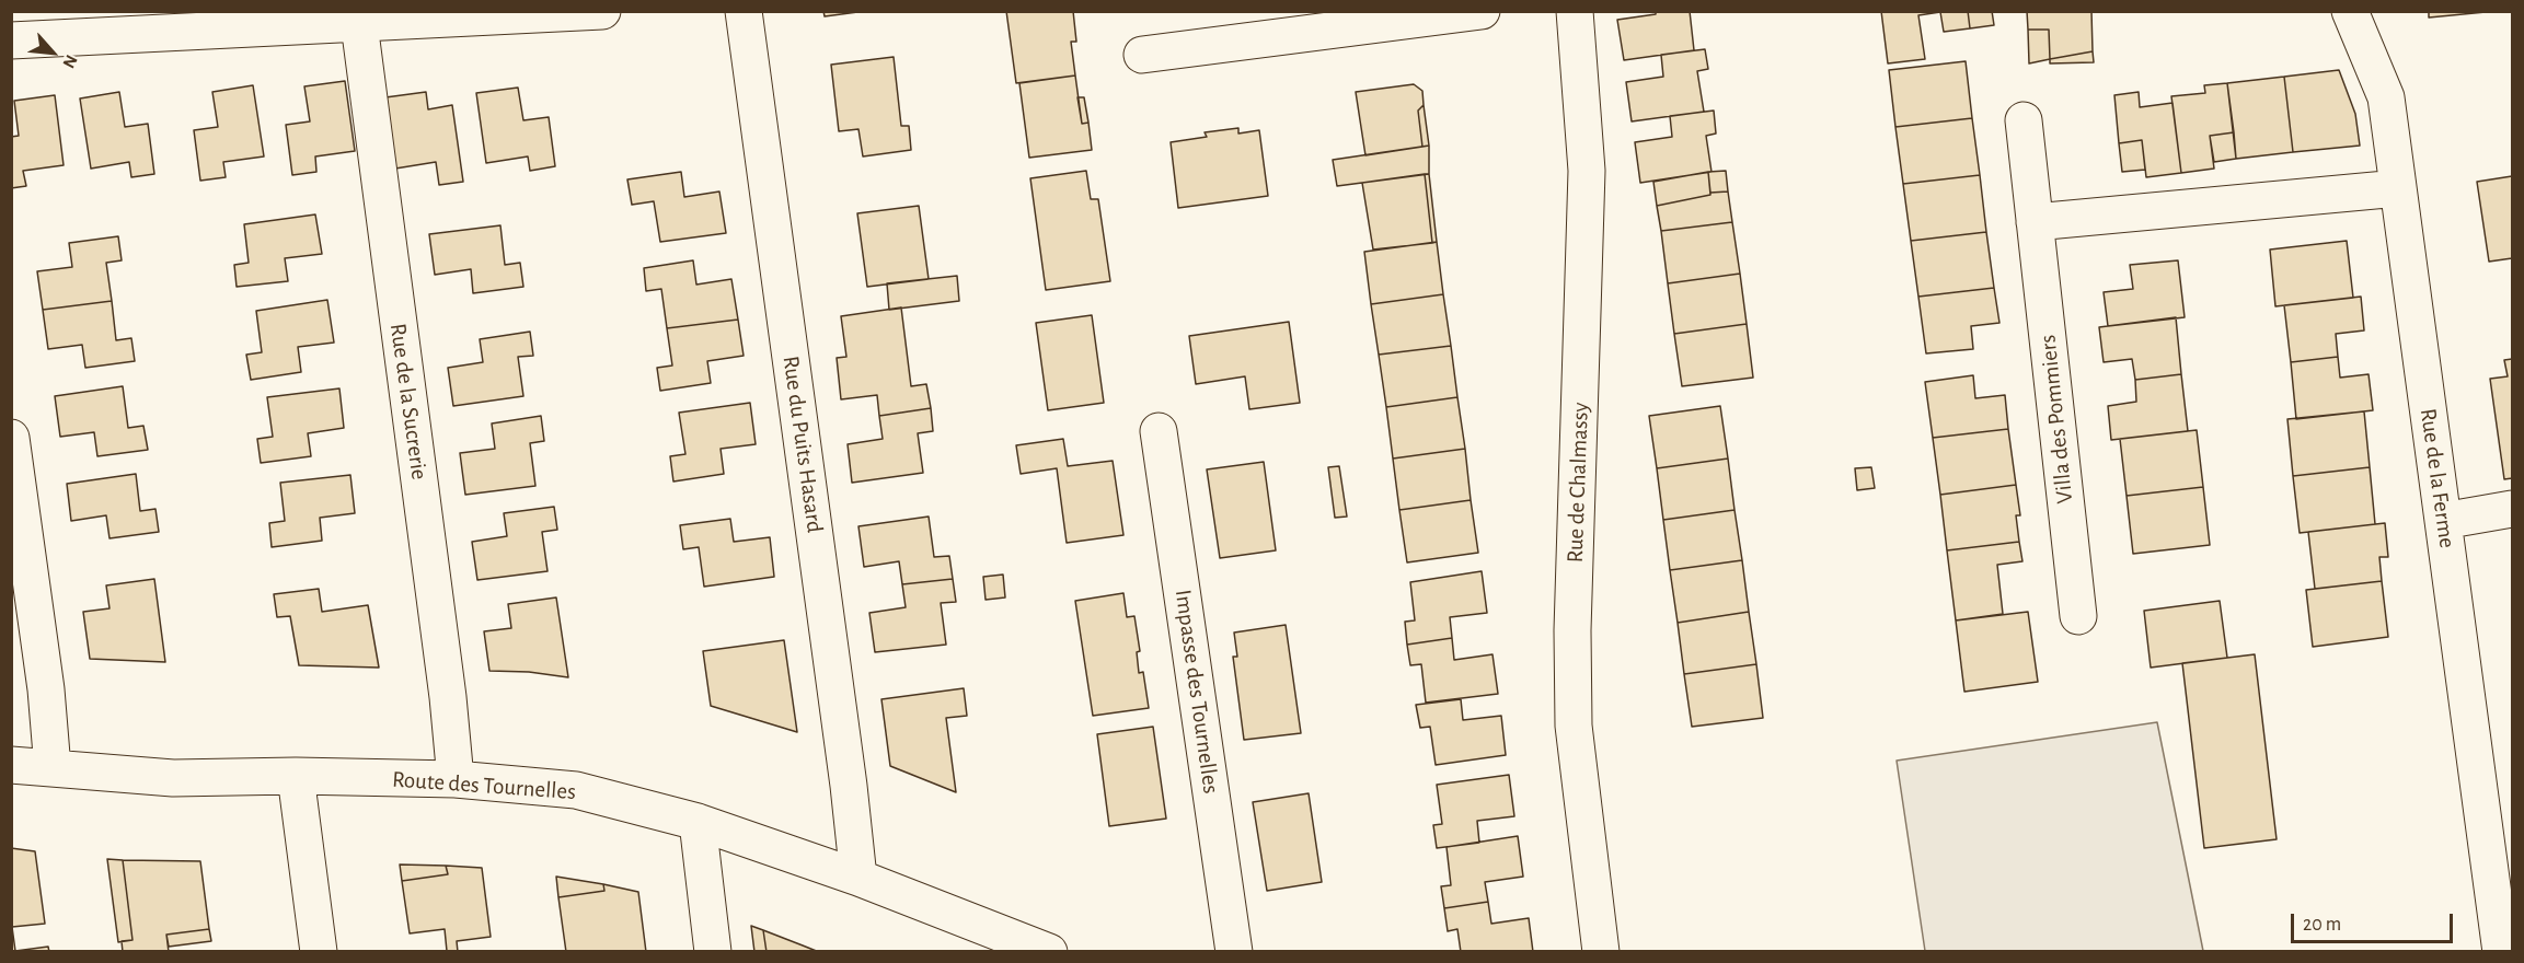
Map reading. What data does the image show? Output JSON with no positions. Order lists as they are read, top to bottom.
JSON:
{
  "streets": {
    "street": [
      "Rue de la Sucrerie",
      "Villa des Pommiers",
      "Rue du Puits Hasard",
      "Rue de la Ferme",
      "Rue de Chalmassy",
      "Impasse des Tournelles",
      "Route des Tournelles"
    ]
  },
  "crossings": [
    ["Rue de la Sucrerie", "Route des Tournelles"],
    ["Rue du Puits Hasard", "Route des Tournelles"]
  ],
  "scale_bar": "20 m",
  "north": "bottom right"
}
